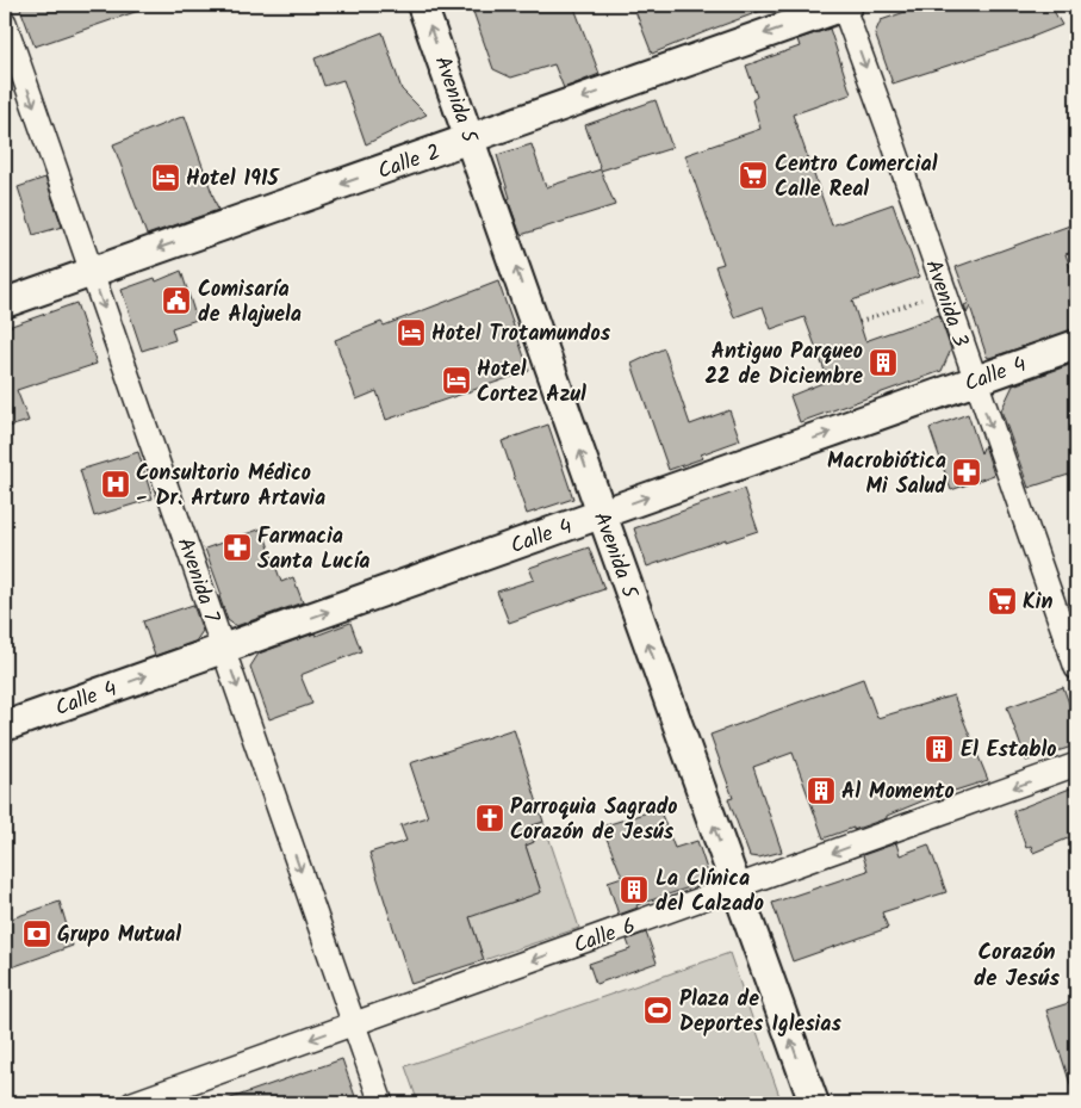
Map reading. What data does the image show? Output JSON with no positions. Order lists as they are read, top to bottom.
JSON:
{
  "streets": {
    "street": [
      "Avenida 5",
      "Calle 2",
      "Avenida 3",
      "Calle 4",
      "Avenida 7",
      "Calle 6"
    ]
  },
  "crossings": [
    ["Avenida 5", "Calle 2"],
    ["Avenida 5", "Calle 4"],
    ["Avenida 5", "Calle 6"],
    ["Calle 2", "Avenida 3"],
    ["Calle 2", "Avenida 7"],
    ["Avenida 3", "Calle 4"],
    ["Calle 4", "Avenida 7"],
    ["Avenida 7", "Calle 6"]
  ],
  "one_way": [
    "Avenida 5",
    "Calle 2",
    "Avenida 3",
    "Calle 4",
    "Avenida 7",
    "Calle 6"
  ],
  "districts": ["Corazón de Jesús"],
  "places": {
    "supermarket": ["Centro Comercial Calle Real", "Kin"],
    "hotel": ["Hotel 1915", "Hotel Trotamundos", "Hotel Cortez Azul"],
    "public building": ["Comisaría de Alajuela"],
    "building": [
      "Antiguo Parqueo 22 de Diciembre",
      "El Establo",
      "Al Momento",
      "La Clínica del Calzado"
    ],
    "pharmacy": ["Macrobiótica Mi Salud", "Farmacia Santa Lucía"],
    "hospital": ["Consultorio Médico - Dr. Arturo Artavia"],
    "church": ["Parroquia Sagrado Corazón de Jesús"],
    "bank": ["Grupo Mutual"],
    "sports": ["Plaza de Deportes Iglesias"]
  }
}
